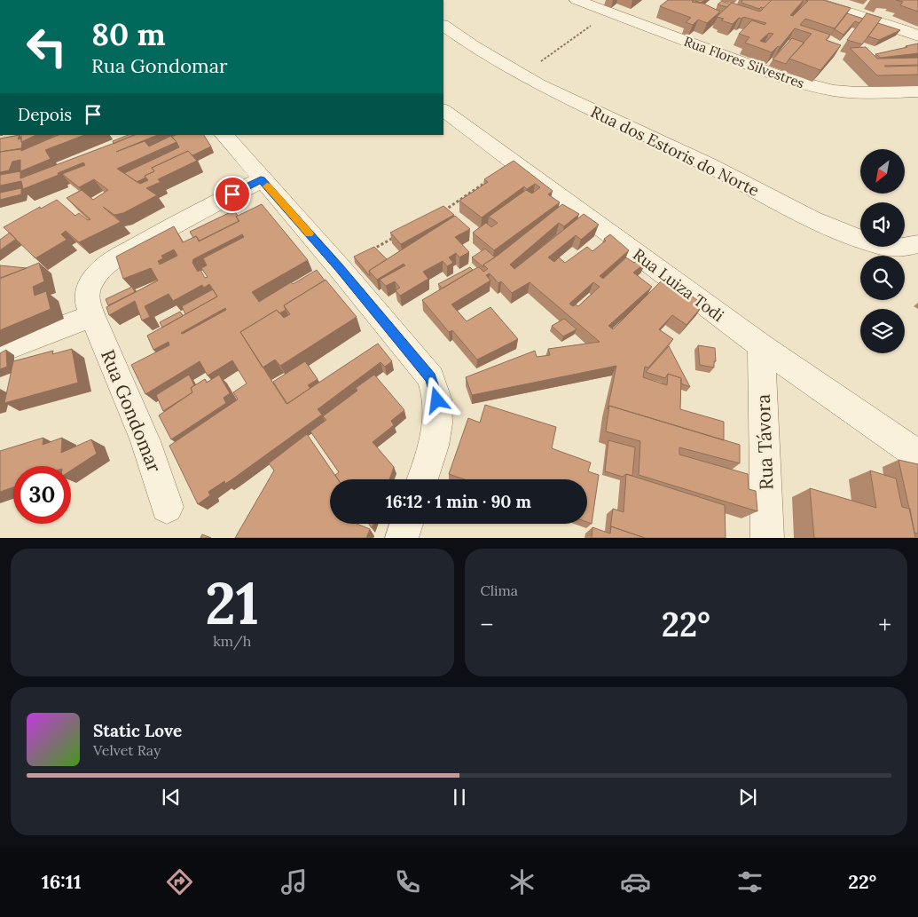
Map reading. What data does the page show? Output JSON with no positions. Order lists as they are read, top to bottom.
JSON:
{
  "streets": {
    "street": [
      "Rua Flores Silvestres",
      "Rua dos Estoris do Norte",
      "Rua Luiza Todi",
      "Rua Gondomar",
      "Rua Távora"
    ]
  },
  "crossings": [
    ["Rua Luiza Todi", "Rua Távora"]
  ],
  "north": "bottom left",
  "page": {
    "turn": ["80 m", "Rua Gondomar"],
    "then": "Depois",
    "limit": "30",
    "trip": "16:12 · 1 min · 90 m",
    "tile": [
      ["21", "km/h"],
      "Clima"
    ],
    "heat": ["−", "22°", "+"],
    "song": ["Static Love", "Velvet Ray"],
    "tabs": ["16:11", "22°"]
  }
}
